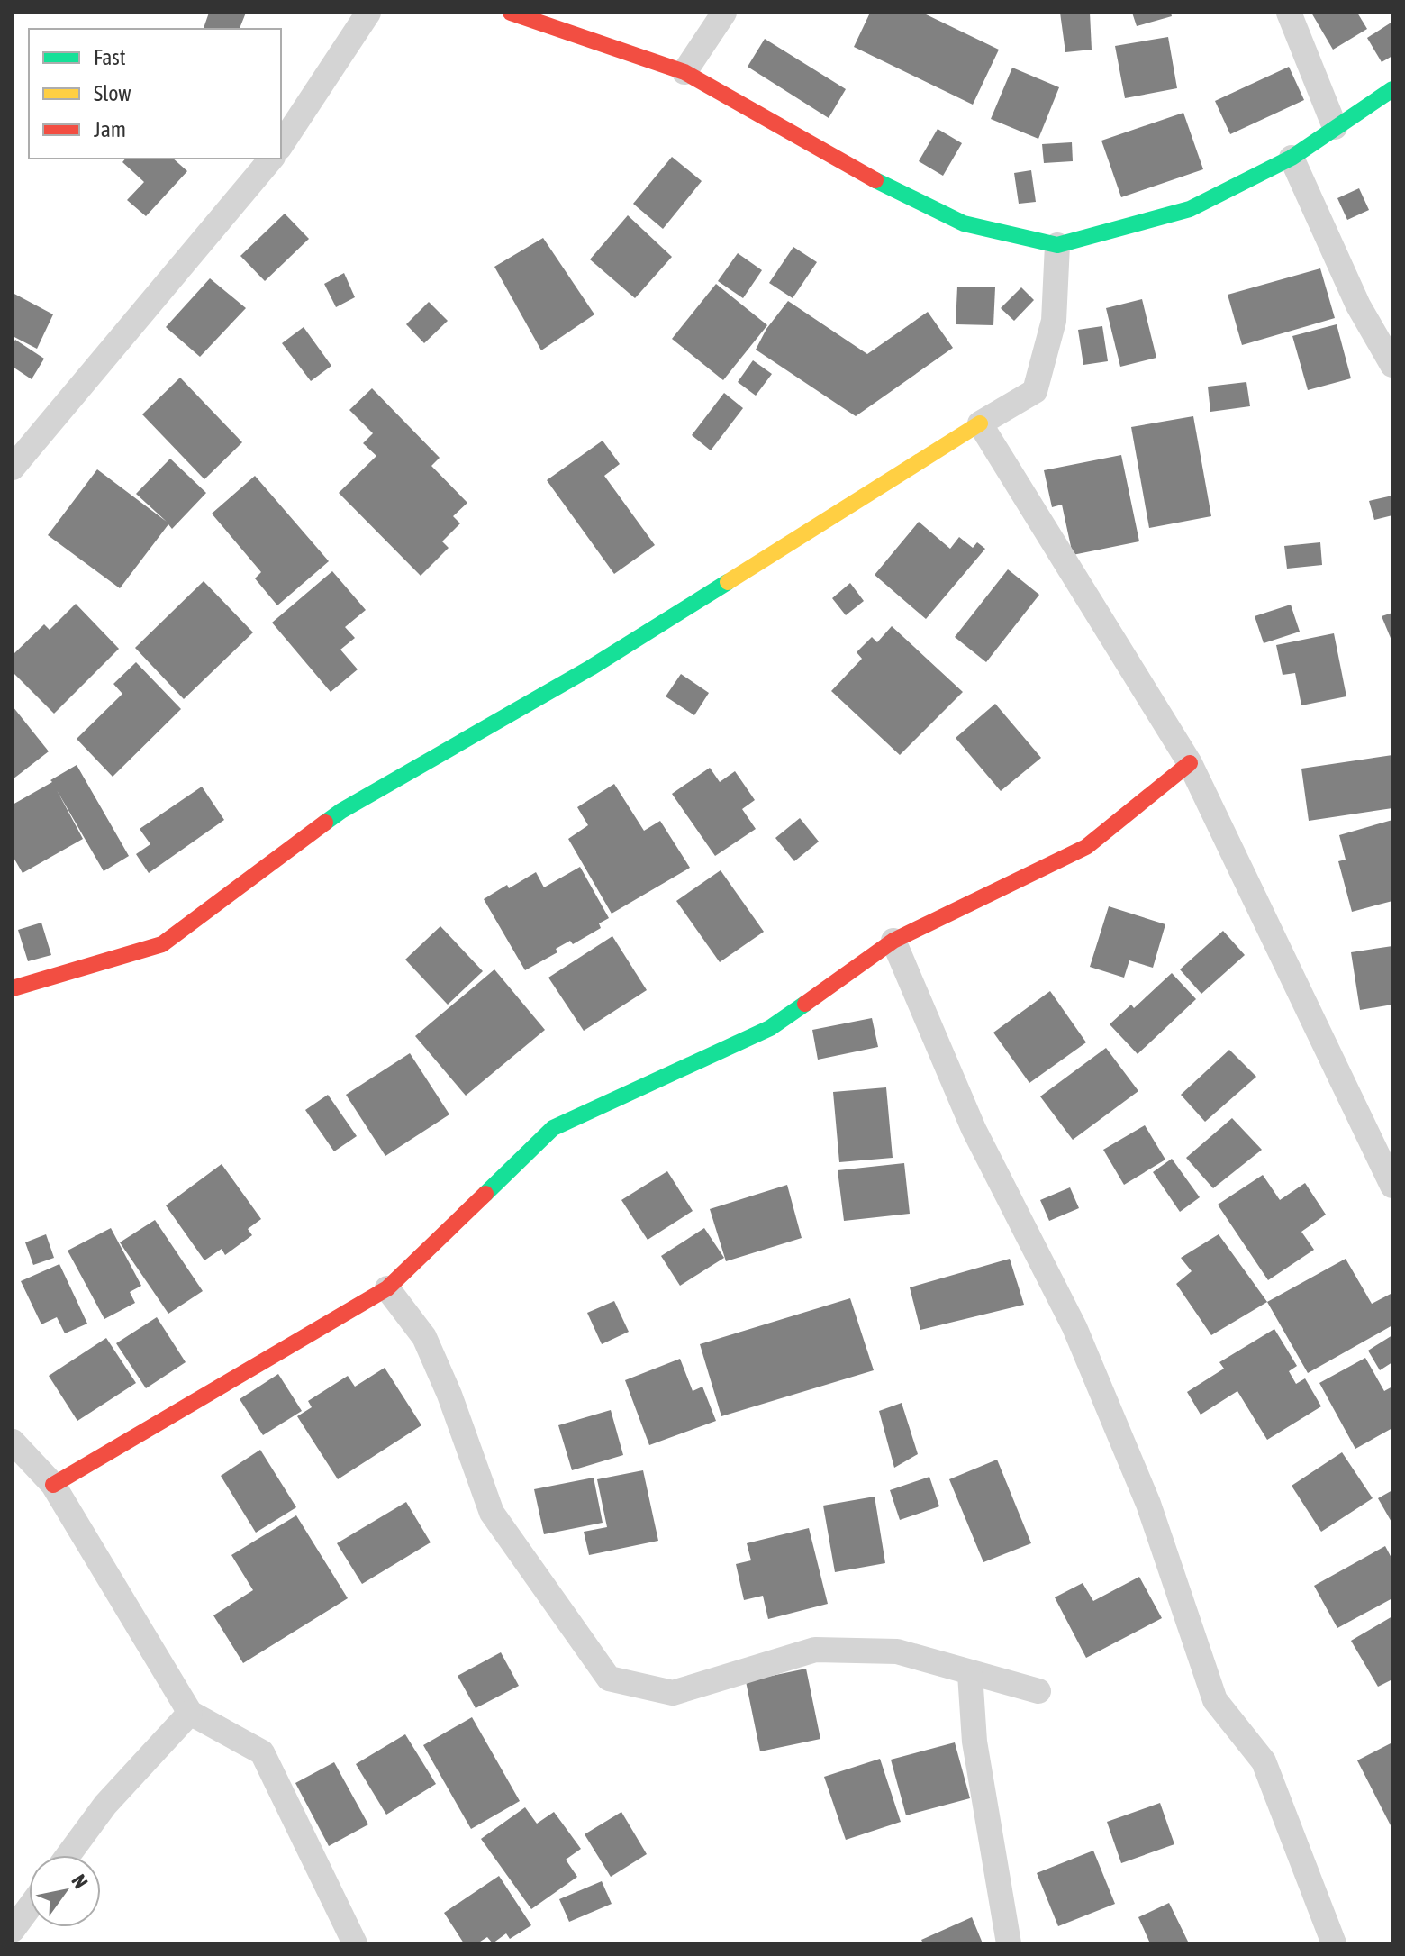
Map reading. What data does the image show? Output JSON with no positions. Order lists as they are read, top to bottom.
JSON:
{
  "legend": ["Fast", "Slow", "Jam"],
  "north": "top right"
}
